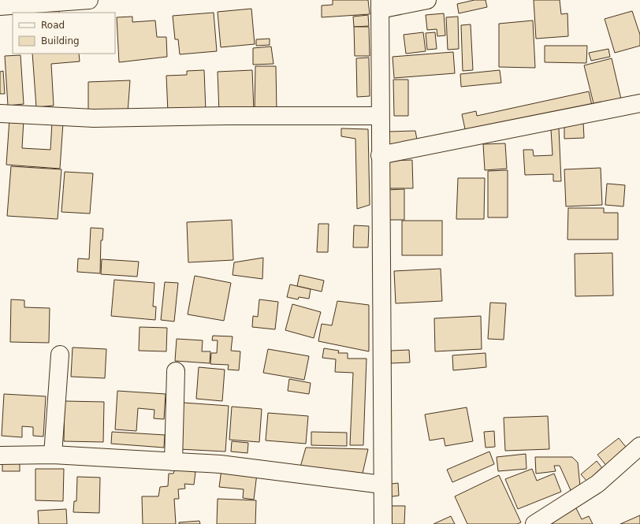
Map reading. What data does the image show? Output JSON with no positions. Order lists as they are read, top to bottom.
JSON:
{
  "legend": ["Road", "Building"]
}
